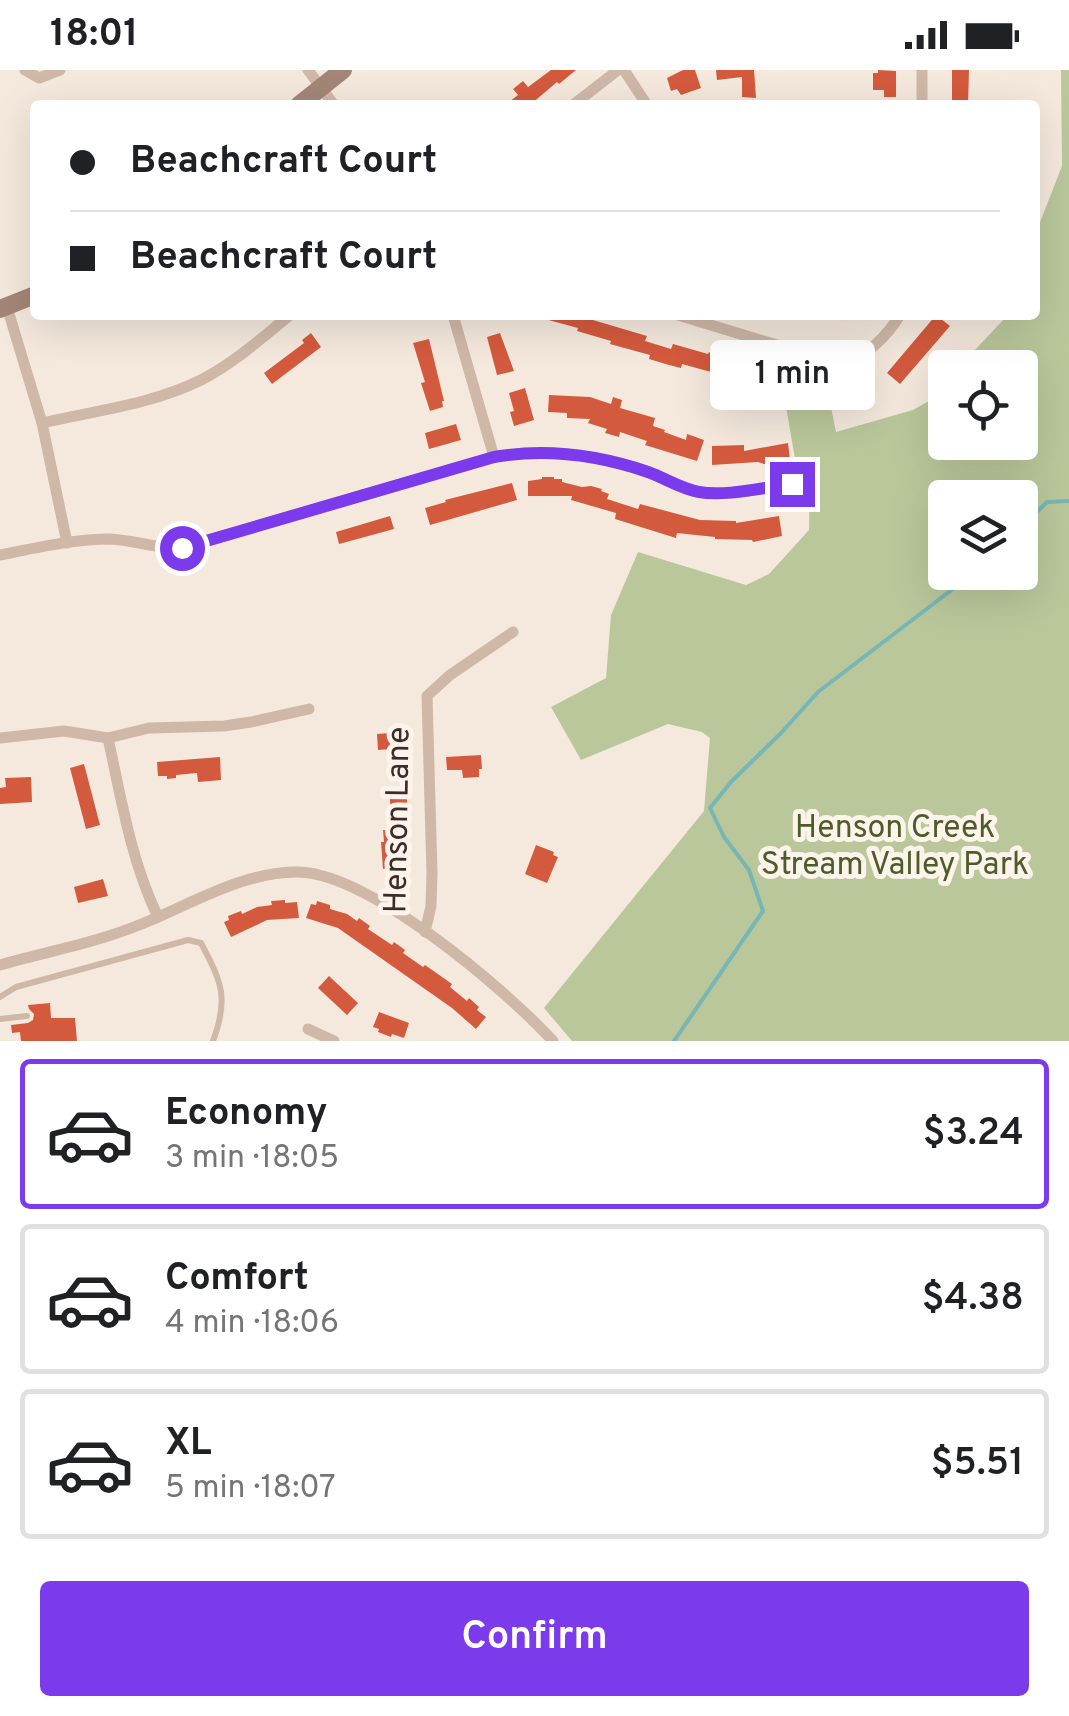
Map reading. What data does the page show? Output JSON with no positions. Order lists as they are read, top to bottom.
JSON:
{
  "streets": {
    "street": ["Henson Lane"]
  },
  "parks": ["Henson Creek Stream Valley Park"],
  "page": {
    "status": "18:01",
    "banner": ["Beachcraft Court", "Beachcraft Court"],
    "bubble": "1 min",
    "list": [
      {
        "name": "Economy",
        "note": "3 min · 18:05",
        "value": "$3.24"
      },
      {
        "name": "Comfort",
        "note": "4 min · 18:06",
        "value": "$4.38"
      },
      {
        "name": "XL",
        "note": "5 min · 18:07",
        "value": "$5.51"
      }
    ],
    "buttons": "Confirm"
  }
}
